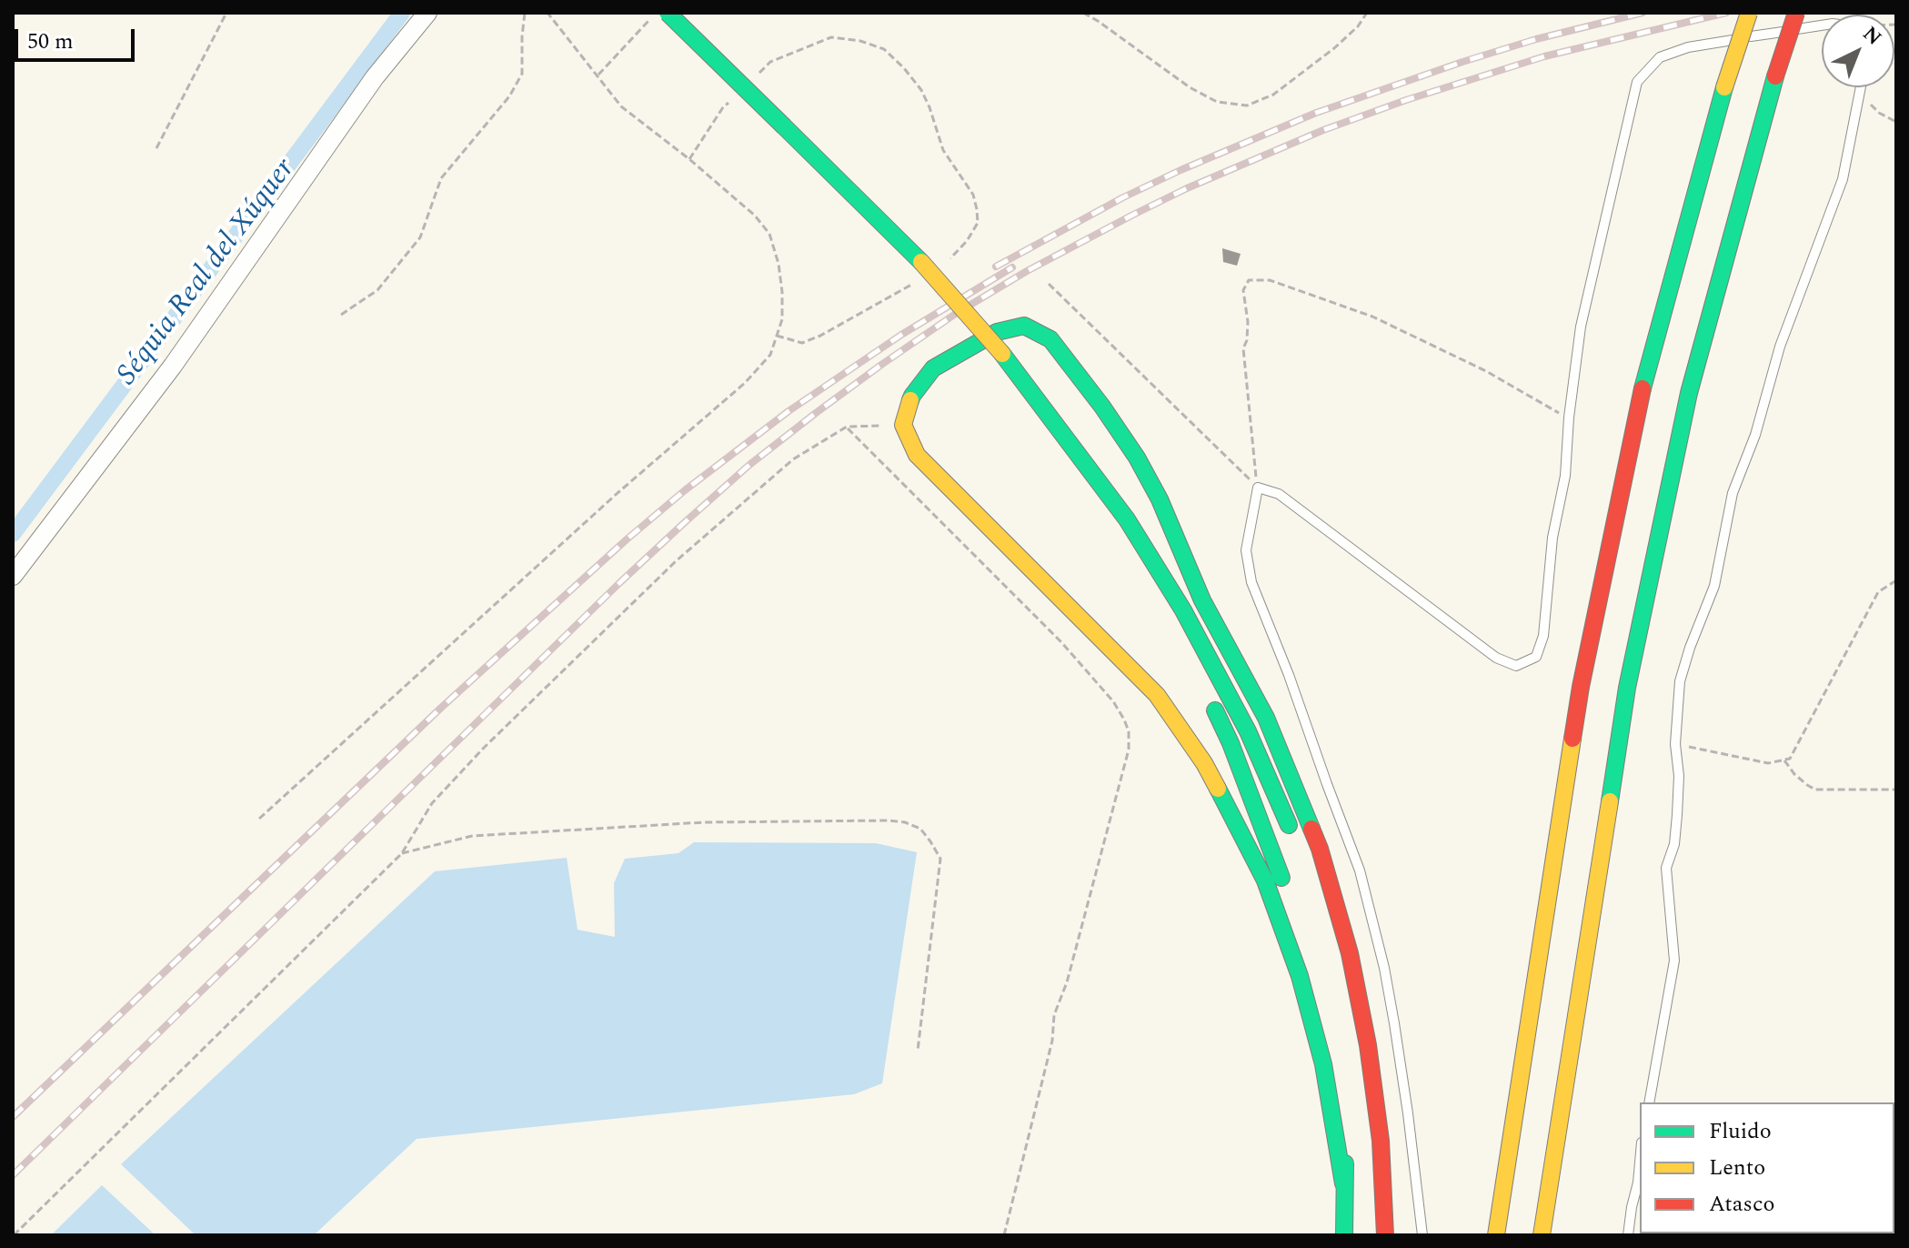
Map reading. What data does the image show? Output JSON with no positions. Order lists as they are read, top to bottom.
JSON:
{
  "water": ["Séquia Real del Xúquer"],
  "legend": ["Fluido", "Lento", "Atasco"],
  "scale_bar": "50 m",
  "north": "top right"
}
